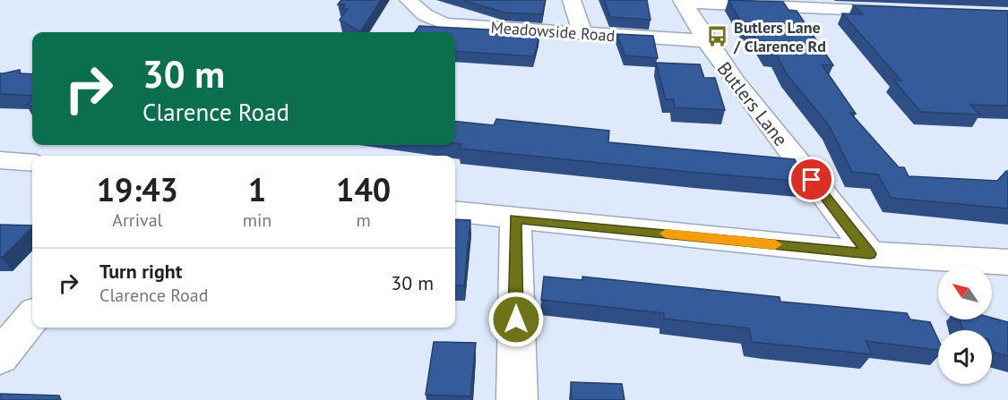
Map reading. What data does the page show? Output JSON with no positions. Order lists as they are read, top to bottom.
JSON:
{
  "streets": {
    "street": ["Meadowside Road", "Butlers Lane"]
  },
  "crossings": [
    ["Meadowside Road", "Butlers Lane"]
  ],
  "places": {
    "bus stop": ["Butlers Lane / Clarence Rd"]
  },
  "north": "top left",
  "page": {
    "turn": ["30 m", "Clarence Road"],
    "eta": [
      "19:43",
      "Arrival",
      "1",
      "min",
      "140",
      "m"
    ],
    "list": [
      {
        "name": "Turn right",
        "note": "Clarence Road",
        "value": "30 m"
      }
    ]
  }
}
